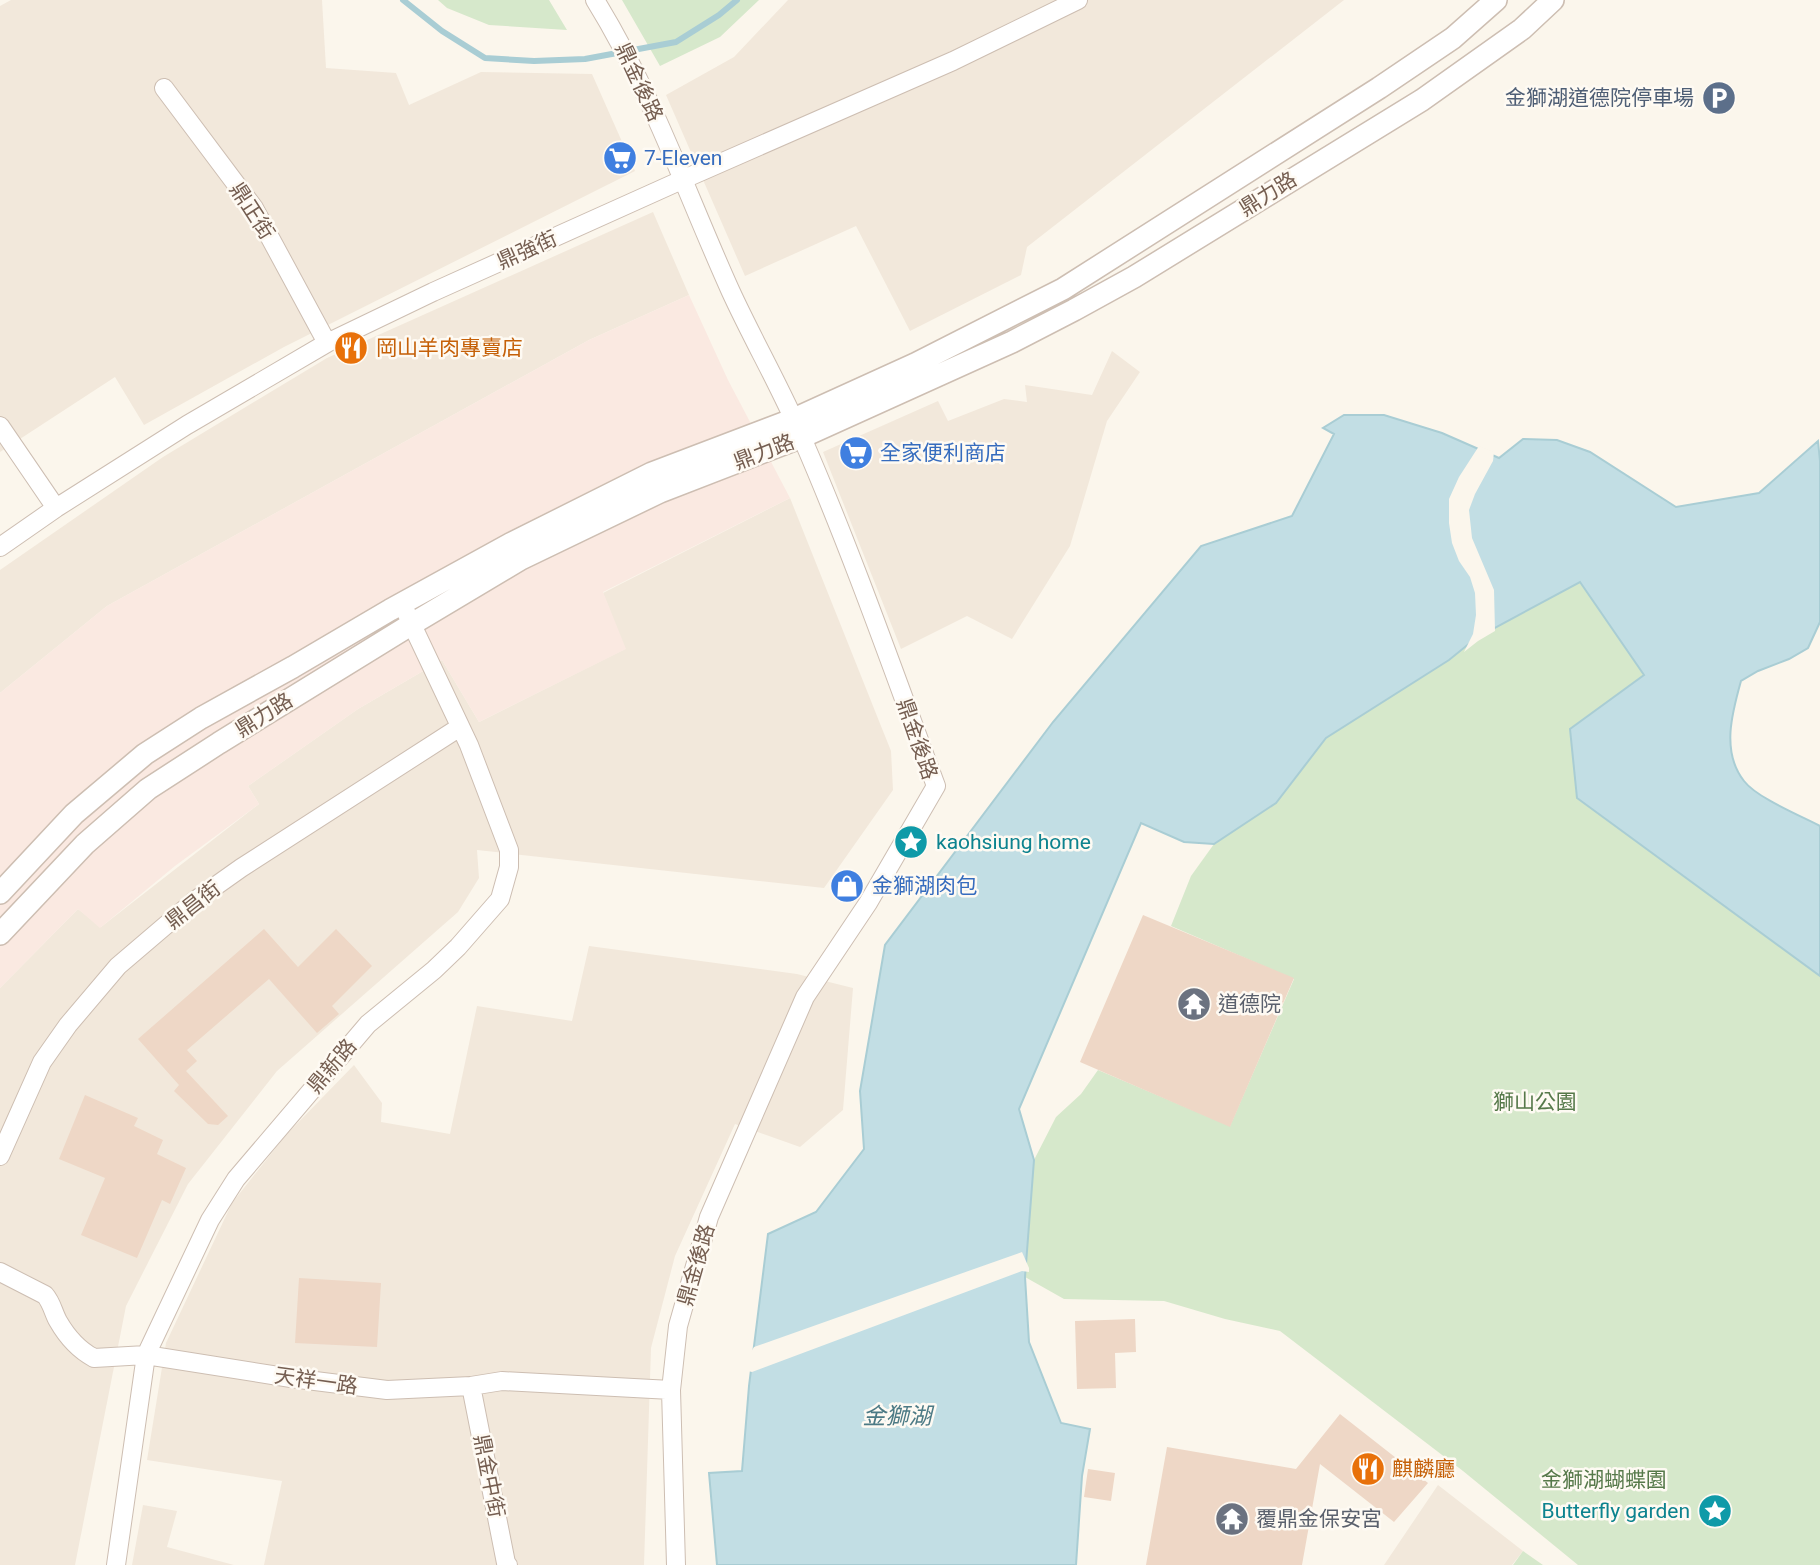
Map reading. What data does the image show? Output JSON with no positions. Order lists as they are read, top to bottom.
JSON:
{
  "streets": {
    "street": [
      "鼎金後路",
      "鼎力路",
      "鼎正街",
      "鼎強街",
      "鼎昌街",
      "鼎新路",
      "天祥一路",
      "鼎金中街"
    ]
  },
  "crossings": [
    ["鼎金後路", "鼎力路"],
    ["鼎金後路", "鼎強街"],
    ["鼎金後路", "天祥一路"],
    ["鼎力路", "鼎新路"],
    ["鼎正街", "鼎強街"],
    ["鼎昌街", "鼎新路"],
    ["鼎新路", "天祥一路"],
    ["天祥一路", "鼎金中街"]
  ],
  "water": ["金獅湖"],
  "parks": ["獅山公園", "金獅湖蝴蝶園"],
  "places": {
    "parking": ["金獅湖道德院停車場"],
    "supermarket": ["7-Eleven", "全家便利商店"],
    "restaurant": ["岡山羊肉專賣店", "麒麟廳"],
    "place": ["kaohsiung home", "Butterfly garden"],
    "shop": ["金獅湖肉包"],
    "temple": ["道德院", "覆鼎金保安宮"]
  }
}
